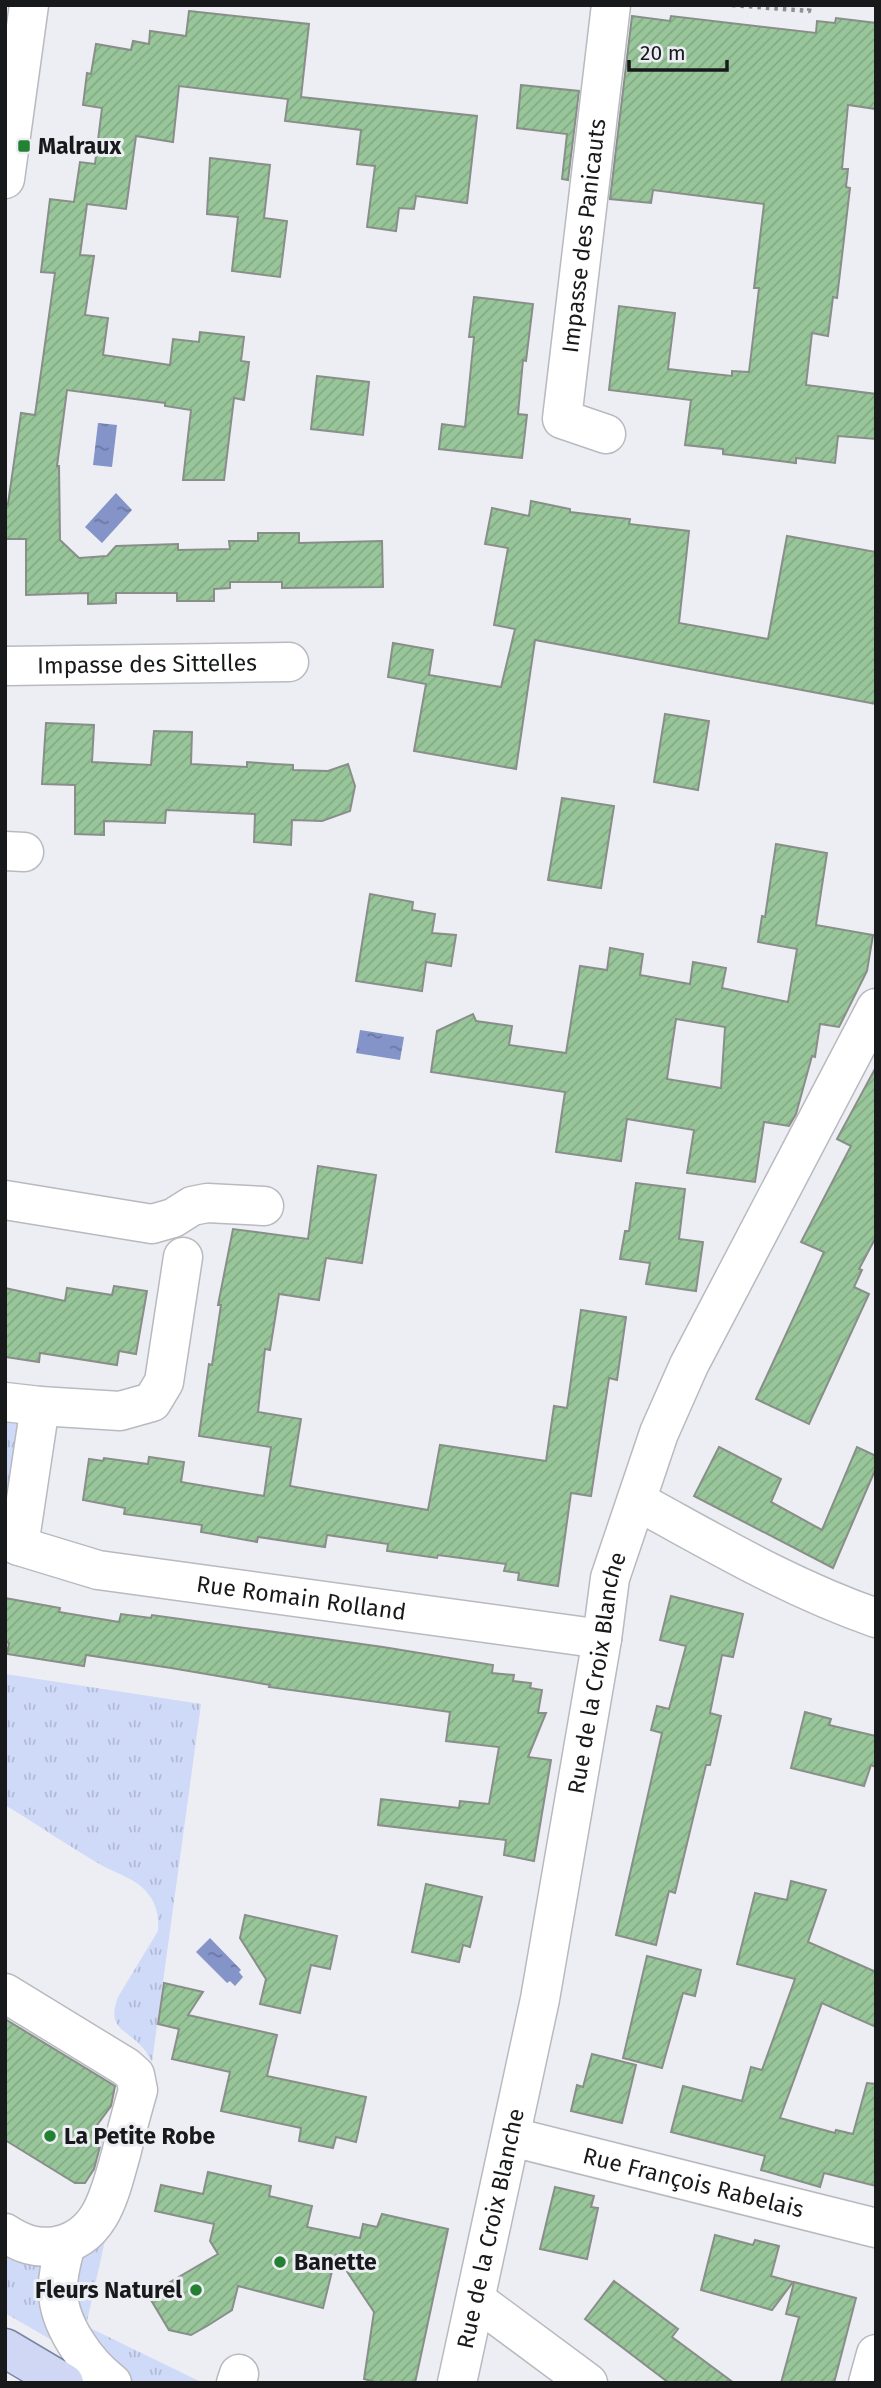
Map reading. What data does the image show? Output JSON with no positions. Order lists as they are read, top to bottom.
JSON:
{
  "streets": {
    "street": [
      "Impasse des Panicauts",
      "Impasse des Sittelles",
      "Rue Romain Rolland",
      "Rue de la Croix Blanche",
      "Rue François Rabelais"
    ]
  },
  "crossings": [
    ["Rue Romain Rolland", "Rue de la Croix Blanche"],
    ["Rue de la Croix Blanche", "Rue François Rabelais"]
  ],
  "places": {
    "transit": ["Malraux"],
    "other": ["La Petite Robe", "Banette", "Fleurs Naturel"]
  },
  "scale_bar": "20 m"
}
